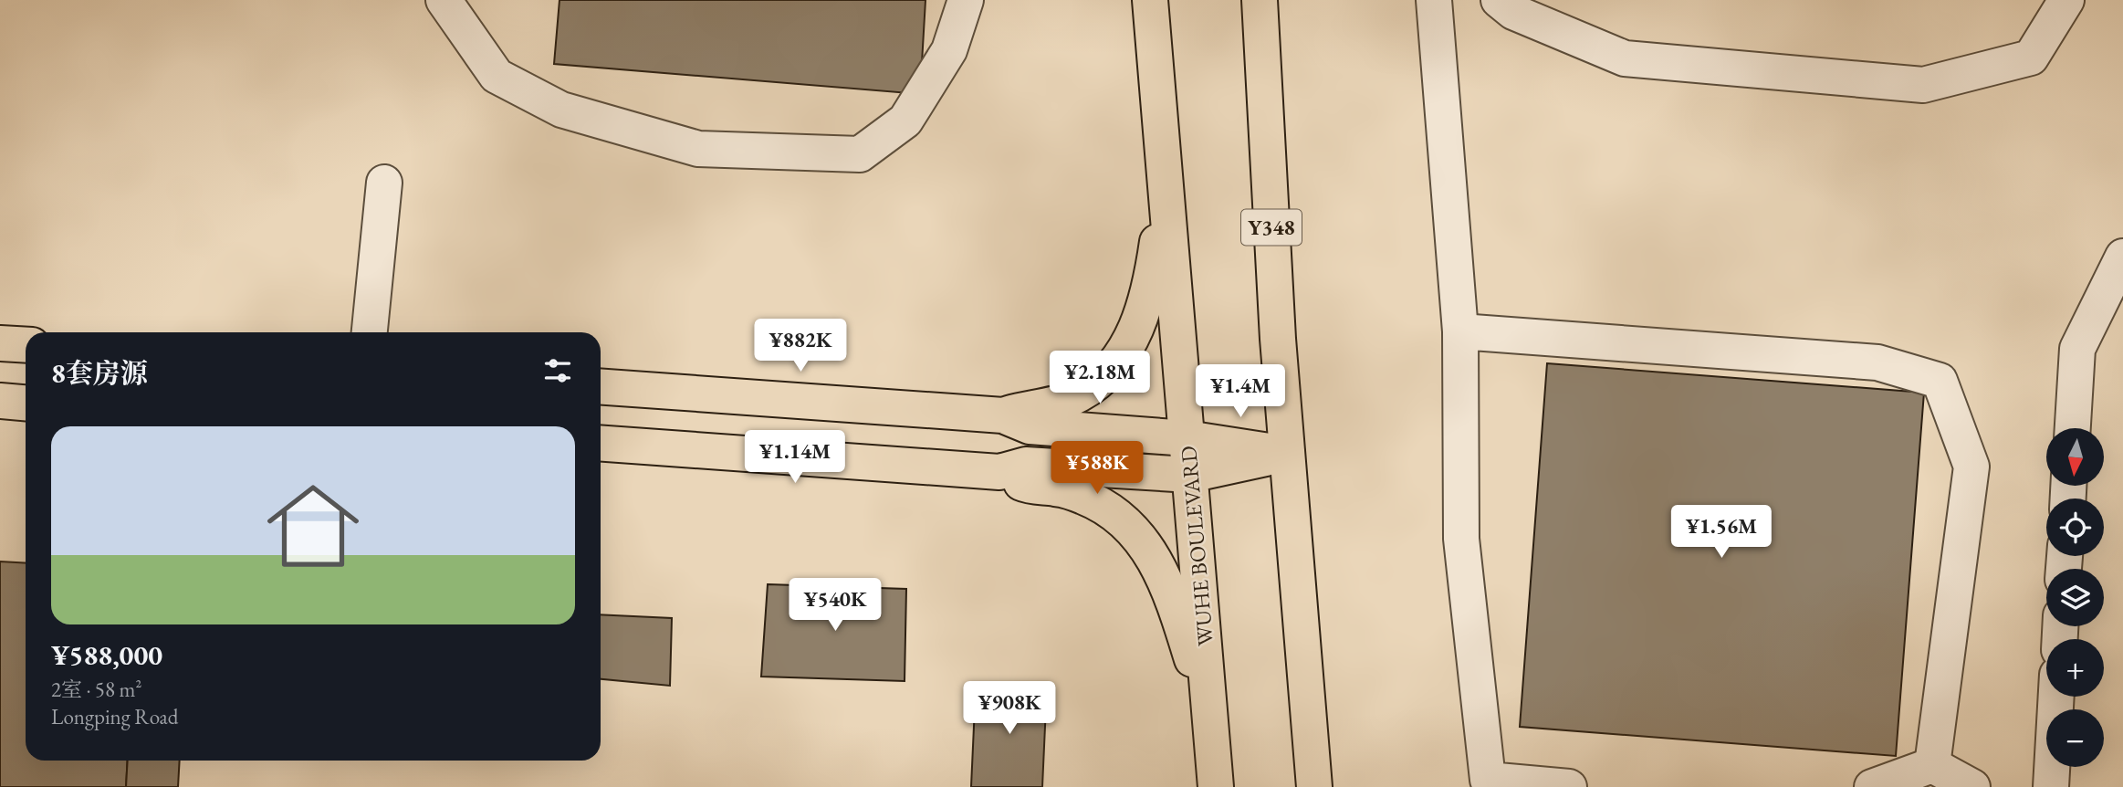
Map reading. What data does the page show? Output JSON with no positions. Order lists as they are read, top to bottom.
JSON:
{
  "streets": {
    "main road": ["Y348", "WUHE BOULEVARD"]
  },
  "north": "bottom",
  "page": {
    "price": [
      "¥882K",
      "¥2.18M",
      "¥1.4M",
      "¥1.14M",
      "¥588K",
      "¥1.56M",
      "¥540K",
      "¥908K"
    ],
    "heading": "8套房源",
    "list": [
      {
        "name": "¥588,000",
        "note": "2室 · 58 m² · Longping Road"
      }
    ],
    "map_buttons": ["+", "−"]
  }
}
